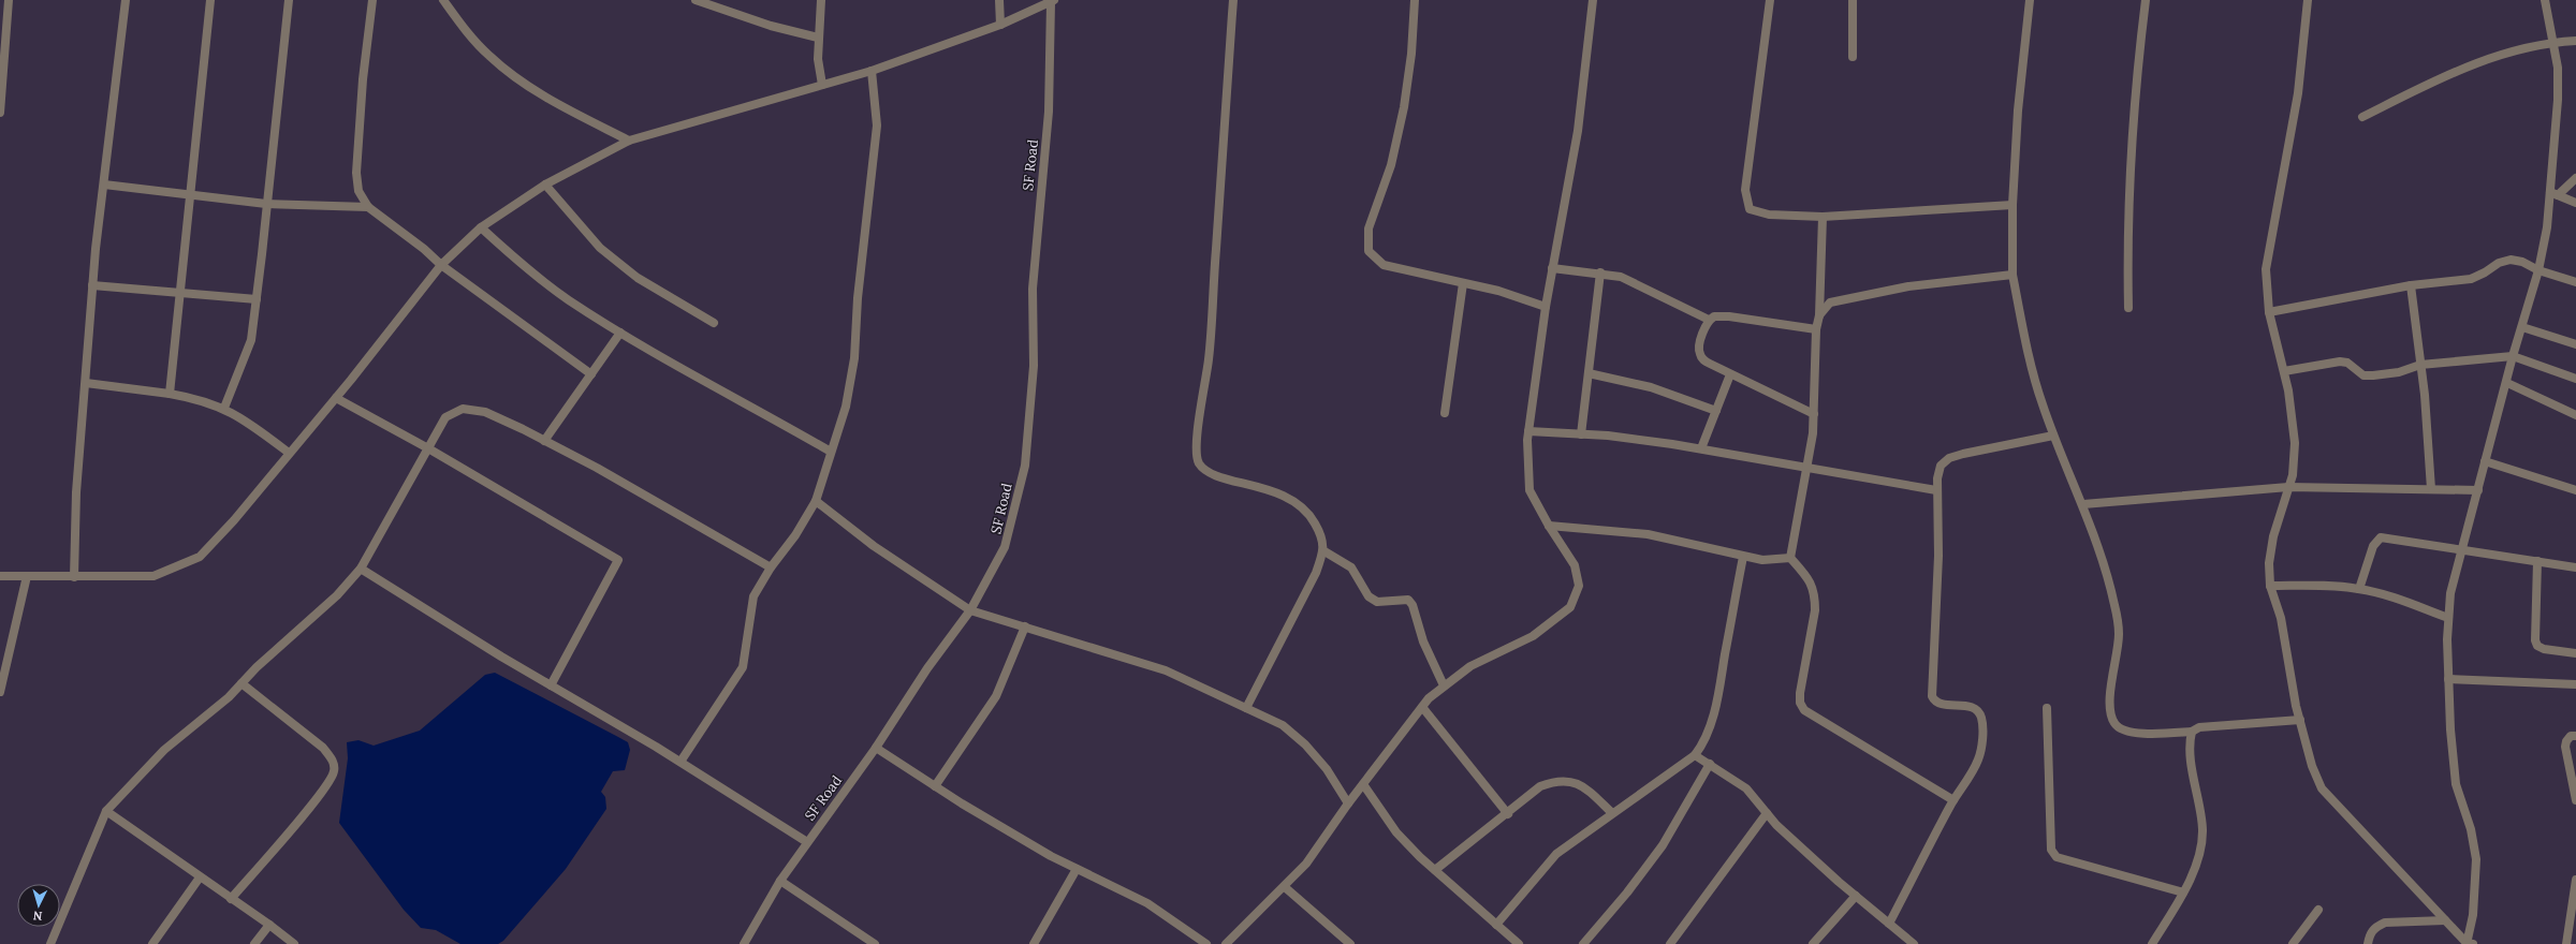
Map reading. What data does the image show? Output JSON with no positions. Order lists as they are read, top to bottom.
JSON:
{
  "streets": {
    "street": ["SF Road"]
  },
  "north": "bottom"
}
